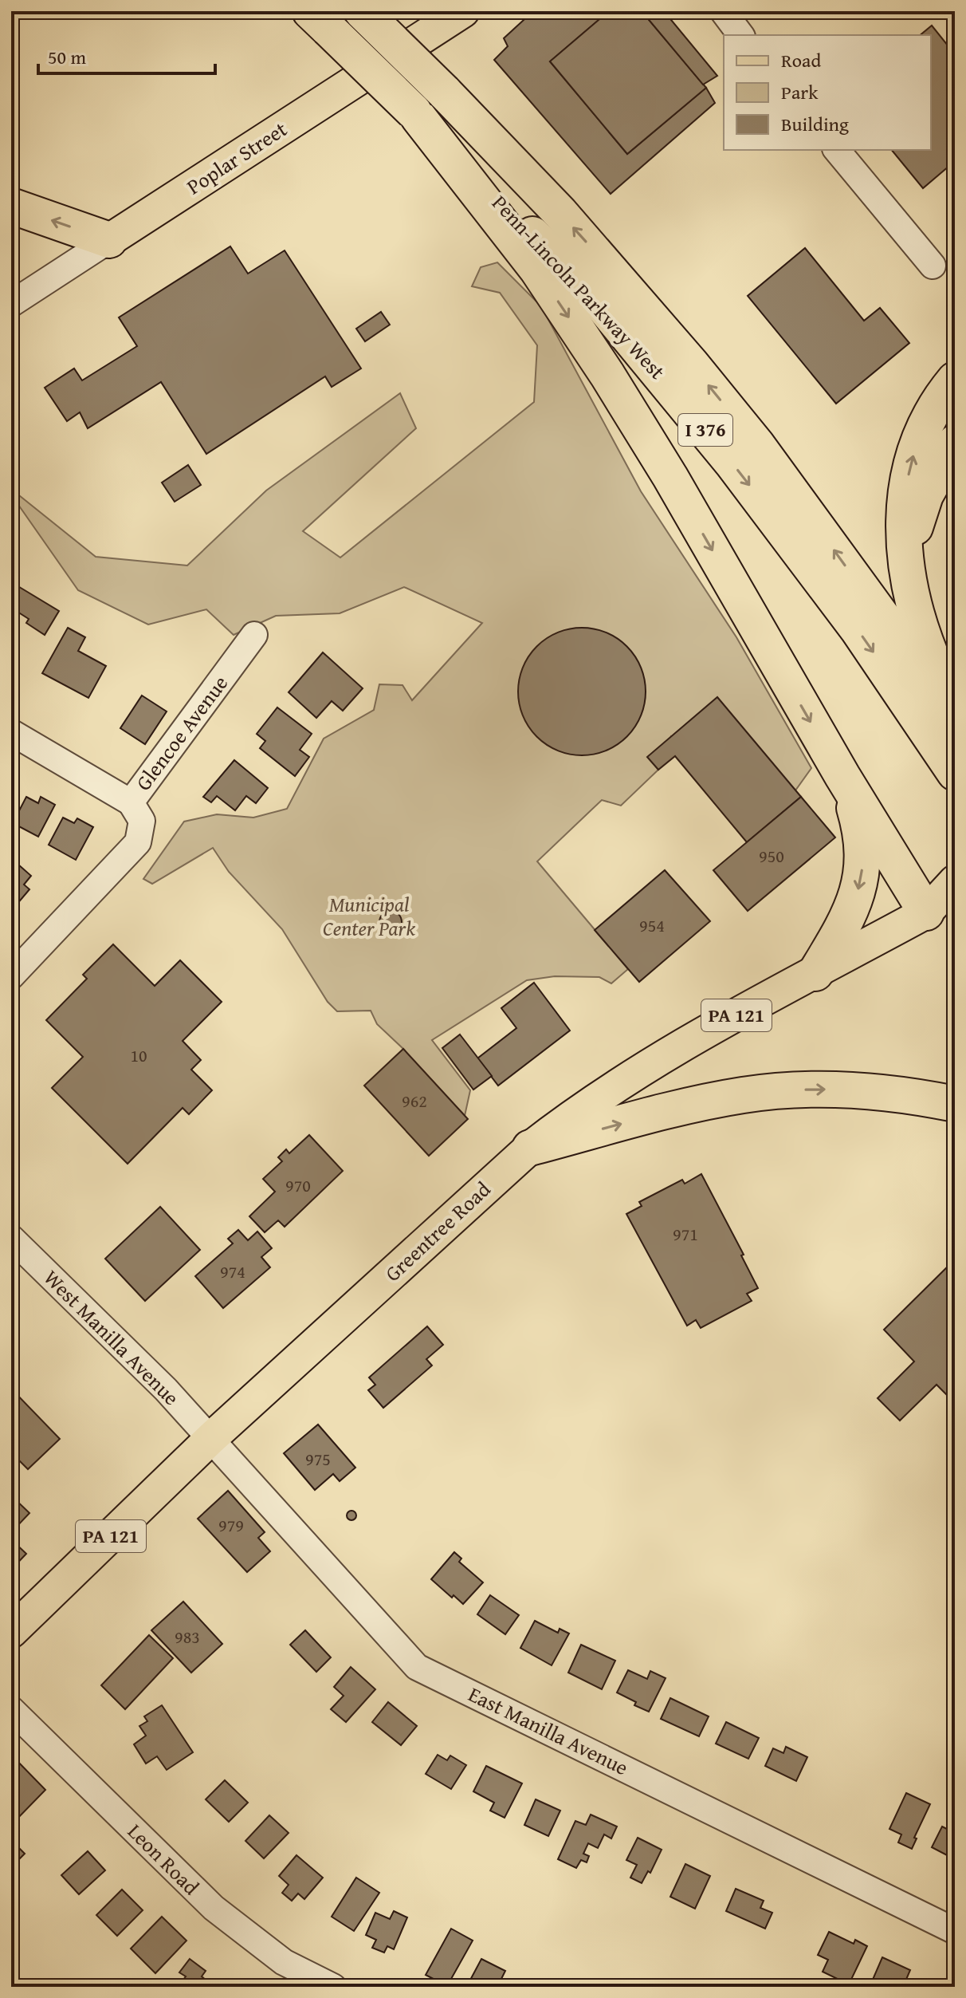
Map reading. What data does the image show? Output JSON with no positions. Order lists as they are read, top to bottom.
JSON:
{
  "streets": {
    "highway": ["Penn-Lincoln Parkway West", "I 376"],
    "main road": ["Poplar Street", "PA 121", "Greentree Road"],
    "street": [
      "Glencoe Avenue",
      "West Manilla Avenue",
      "East Manilla Avenue",
      "Leon Road"
    ]
  },
  "crossings": [
    ["Greentree Road", "West Manilla Avenue"],
    ["Greentree Road", "East Manilla Avenue"],
    ["West Manilla Avenue", "East Manilla Avenue"]
  ],
  "parks": ["Municipal Center Park"],
  "house_numbers": [
    "950",
    "954",
    "10",
    "962",
    "970",
    "971",
    "974",
    "975",
    "979",
    "983"
  ],
  "legend": ["Road", "Park", "Building"],
  "scale_bar": "50 m"
}
